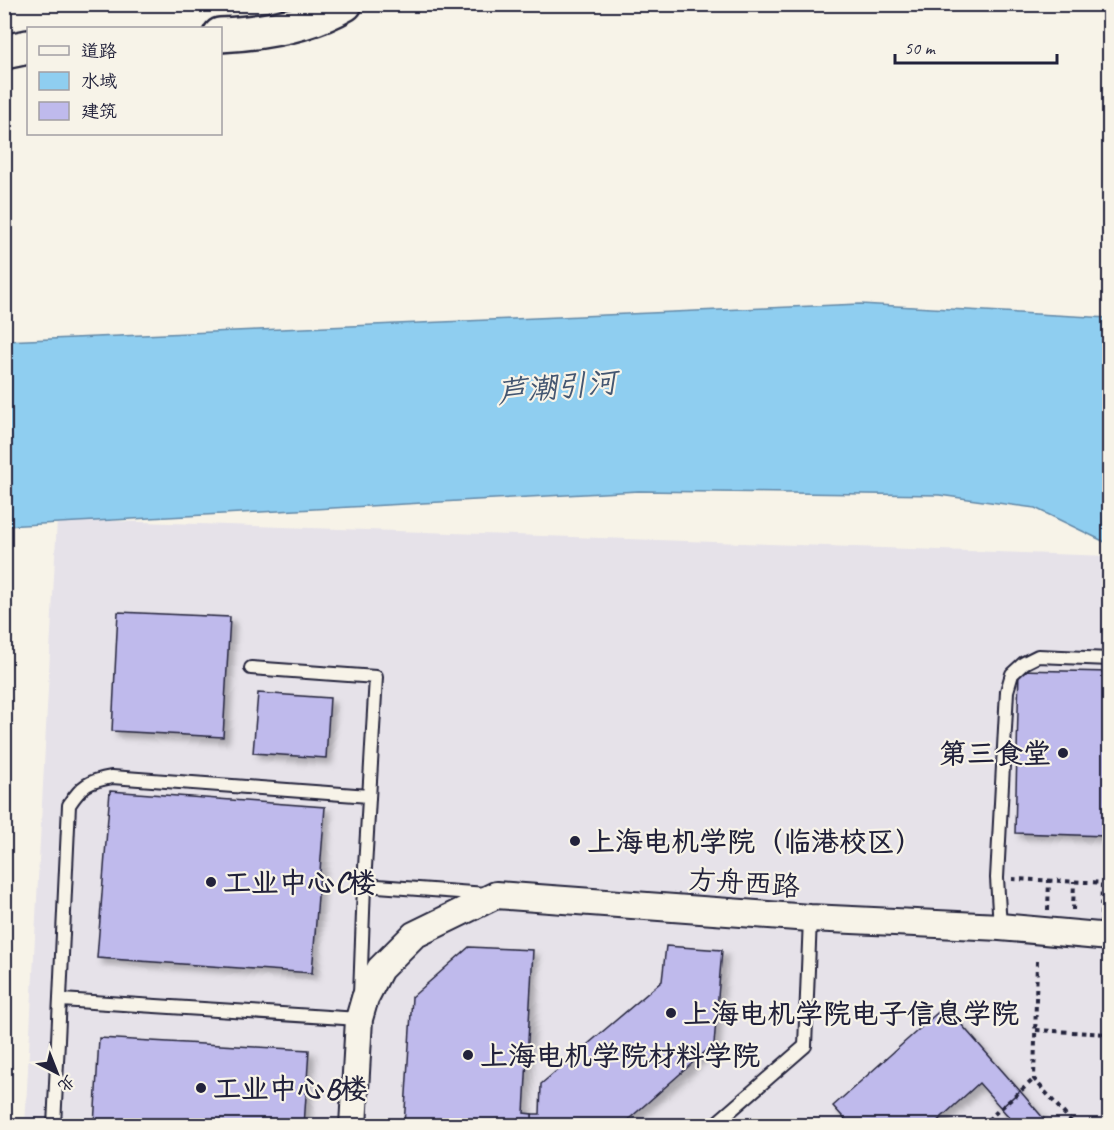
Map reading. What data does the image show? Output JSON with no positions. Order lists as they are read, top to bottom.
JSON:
{
  "streets": {
    "street": ["方舟西路"]
  },
  "water": ["芦潮引河"],
  "places": [
    "第三食堂",
    "上海电机学院（临港校区）",
    "工业中心C楼",
    "上海电机学院电子信息学院",
    "上海电机学院材料学院",
    "工业中心B楼"
  ],
  "legend": ["道路", "水域", "建筑"],
  "scale_bar": "50 m",
  "north": "bottom right"
}
